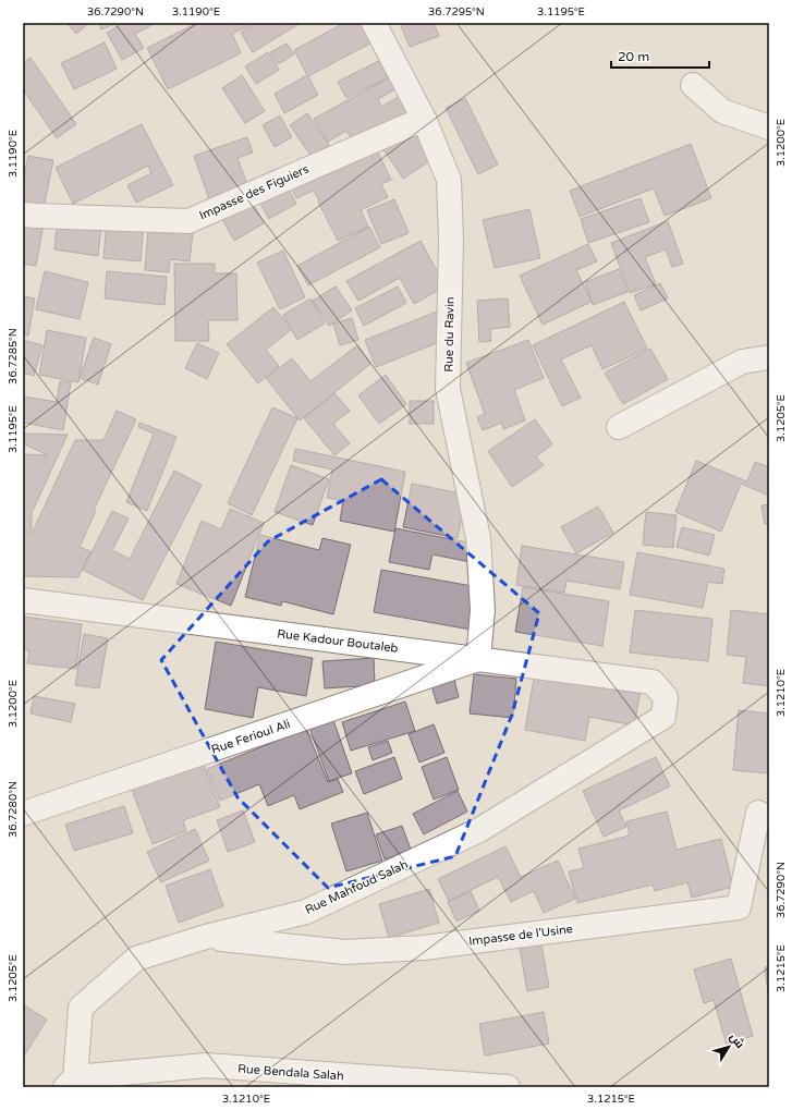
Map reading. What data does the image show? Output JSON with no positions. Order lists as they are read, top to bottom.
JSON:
{
  "streets": {
    "street": [
      "Impasse des Figuiers",
      "Rue du Ravin",
      "Rue Kadour Boutaleb",
      "Rue Ferioul Ali",
      "Rue Mahfoud Salah",
      "Impasse de l'Usine",
      "Rue Bendala Salah"
    ]
  },
  "crossings": [
    ["Impasse des Figuiers", "Rue du Ravin"],
    ["Rue du Ravin", "Rue Kadour Boutaleb"],
    ["Rue du Ravin", "Rue Ferioul Ali"],
    ["Rue Kadour Boutaleb", "Rue Ferioul Ali"],
    ["Rue Kadour Boutaleb", "Rue Mahfoud Salah"],
    ["Rue Mahfoud Salah", "Impasse de l'Usine"],
    ["Rue Mahfoud Salah", "Rue Bendala Salah"]
  ],
  "scale_bar": "20 m",
  "north": "top right",
  "coordinates": [
    "36.7290°N",
    "3.1190°E",
    "36.7295°N",
    "3.1195°E",
    "3.1200°E",
    "36.7285°N",
    "3.1205°E",
    "3.1210°E",
    "36.7280°N",
    "3.1215°E"
  ]
}
